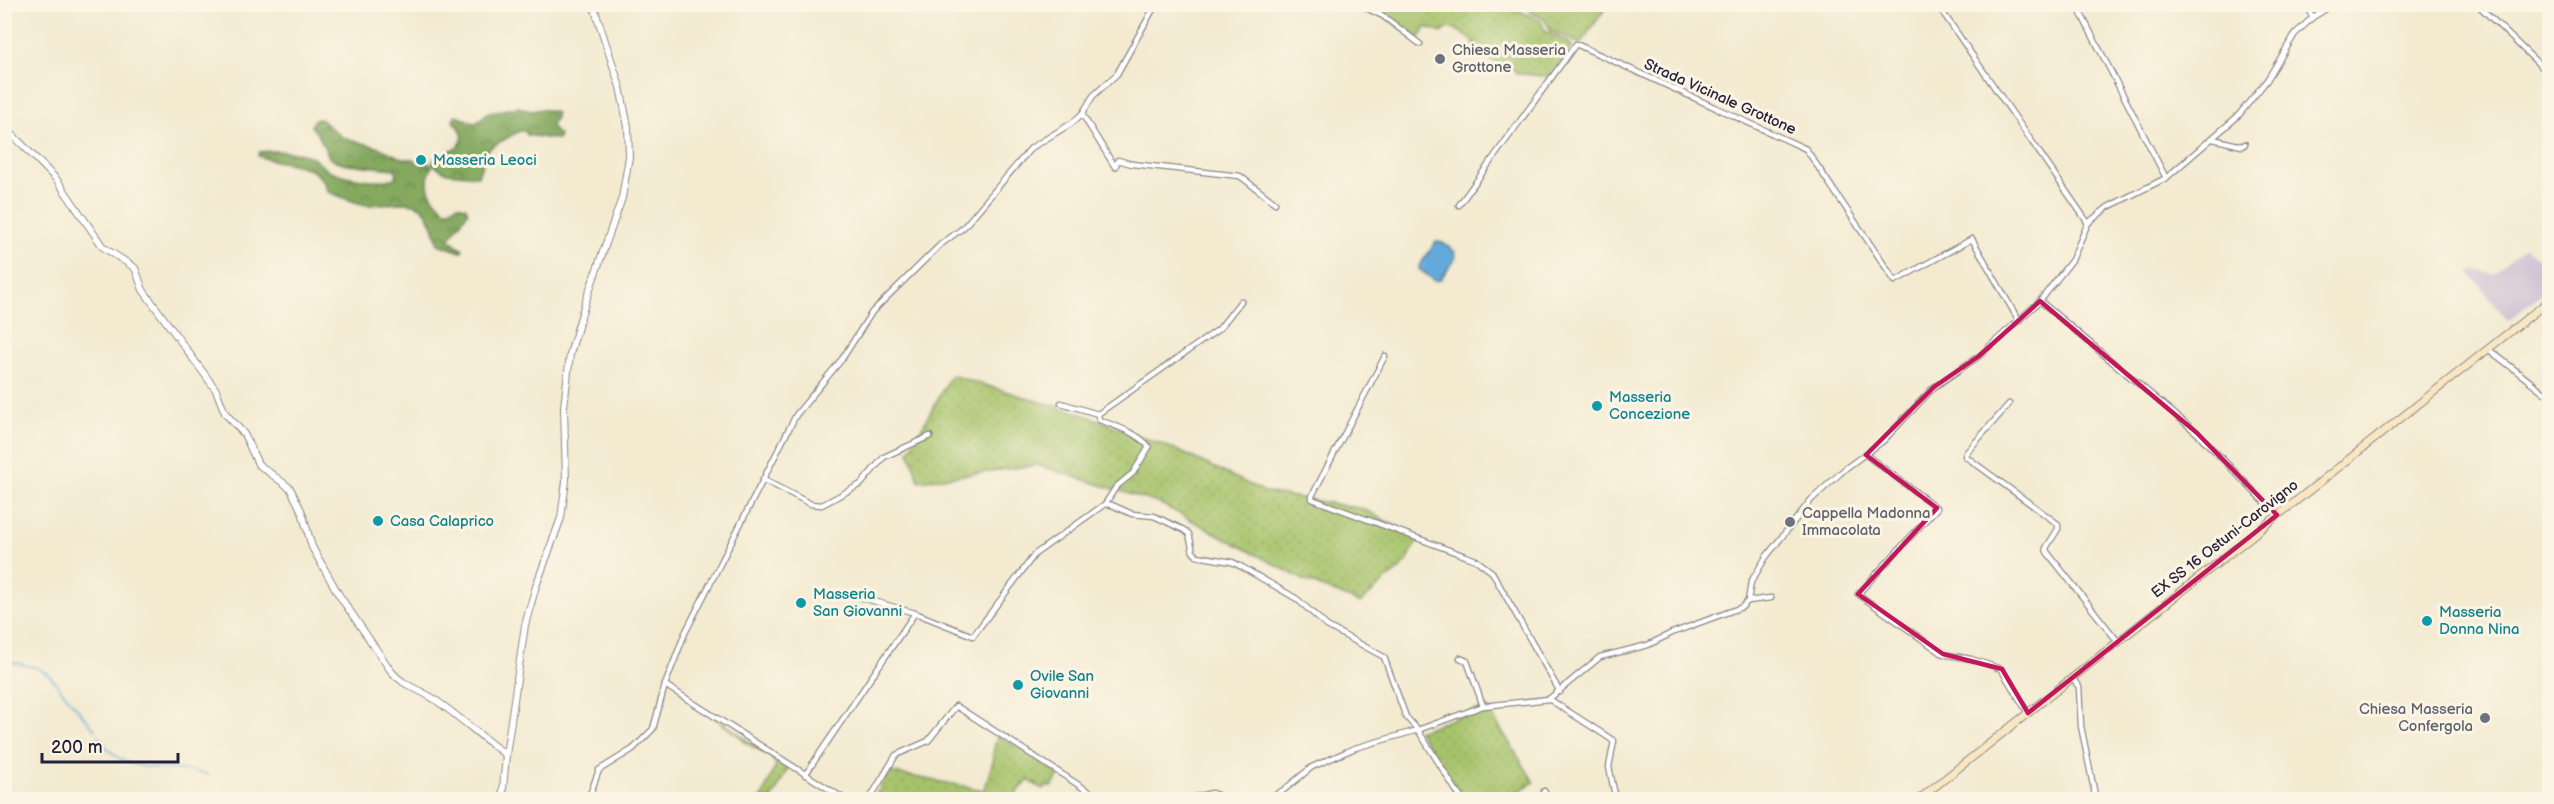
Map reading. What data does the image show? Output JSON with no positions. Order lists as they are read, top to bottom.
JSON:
{
  "streets": {
    "main road": ["EX SS 16 Ostuni-Carovigno"],
    "street": ["Strada Vicinale Grottone"]
  },
  "places": [
    "Chiesa Masseria Grottone",
    "Masseria Leoci",
    "Masseria Concezione",
    "Casa Calaprico",
    "Cappella Madonna Immacolata",
    "Masseria San Giovanni",
    "Masseria Donna Nina",
    "Ovile San Giovanni",
    "Chiesa Masseria Confergola"
  ],
  "scale_bar": "200 m"
}
